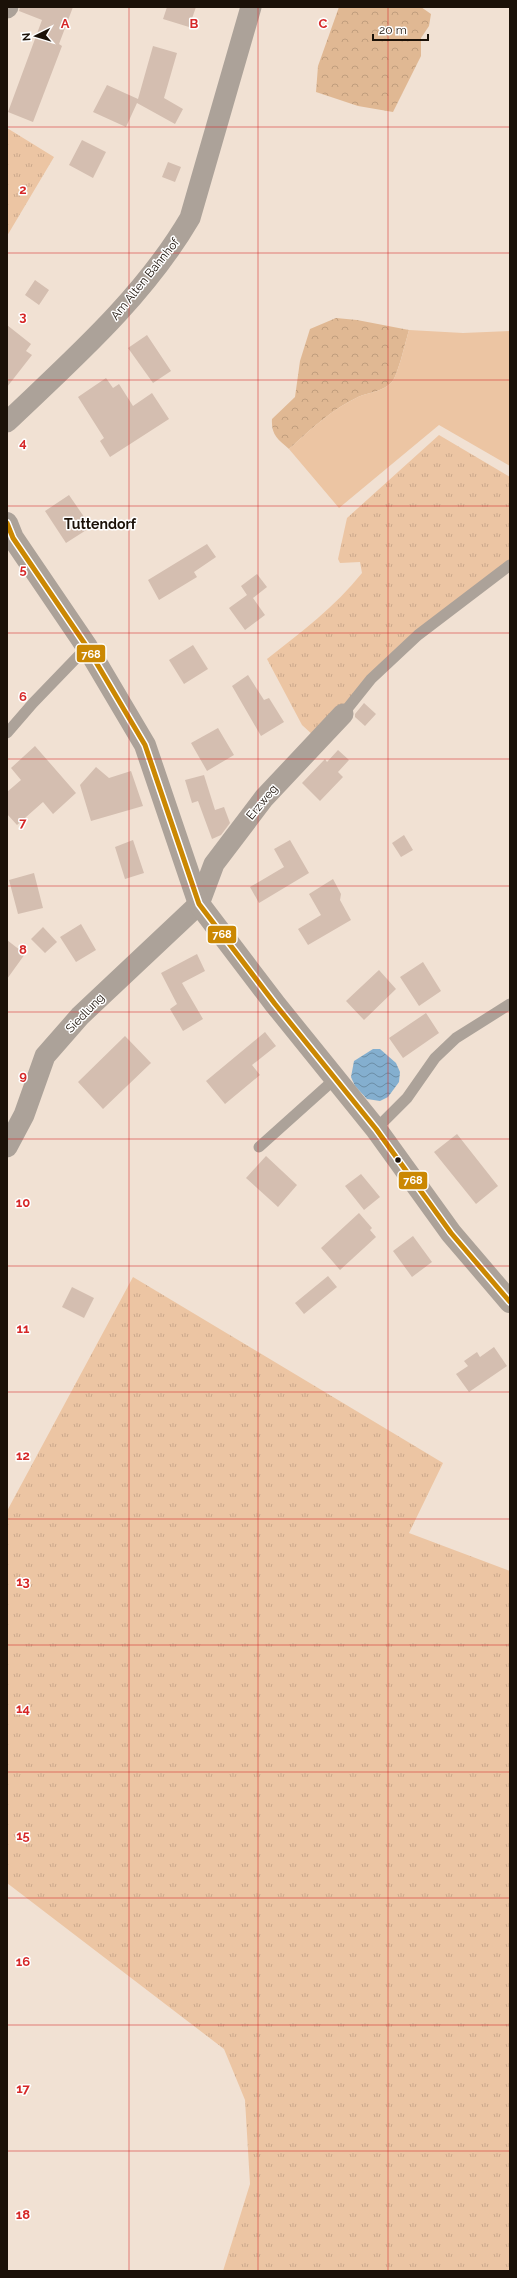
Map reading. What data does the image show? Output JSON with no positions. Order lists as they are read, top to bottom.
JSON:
{
  "streets": {
    "street": ["Am Alten Bahnhof", "Erzweg", "Siedlung"]
  },
  "crossings": [
    ["Erzweg", "Siedlung"]
  ],
  "districts": ["Tuttendorf"],
  "lines": ["transit line 768"],
  "scale_bar": "20 m",
  "north": "left",
  "grid": {
    "columns": ["A", "B", "C"],
    "rows": [
      "2",
      "3",
      "4",
      "5",
      "6",
      "7",
      "8",
      "9",
      "10",
      "11",
      "12",
      "13",
      "14",
      "15",
      "16",
      "17",
      "18"
    ]
  }
}
